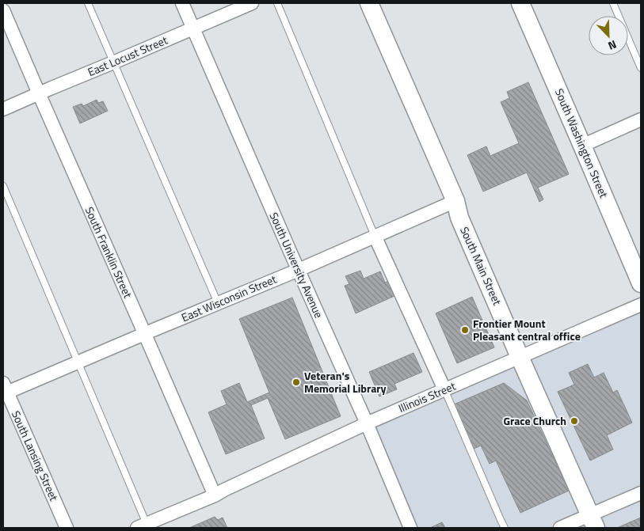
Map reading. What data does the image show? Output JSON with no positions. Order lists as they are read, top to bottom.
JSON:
{
  "streets": {
    "street": [
      "East Locust Street",
      "South Washington Street",
      "South Franklin Street",
      "South University Avenue",
      "South Main Street",
      "East Wisconsin Street",
      "Illinois Street",
      "South Lansing Street"
    ]
  },
  "crossings": [
    ["East Locust Street", "South Franklin Street"],
    ["East Locust Street", "South University Avenue"],
    ["South Franklin Street", "East Wisconsin Street"],
    ["South Franklin Street", "Illinois Street"],
    ["South University Avenue", "East Wisconsin Street"],
    ["South University Avenue", "Illinois Street"],
    ["South Main Street", "East Wisconsin Street"],
    ["South Main Street", "Illinois Street"],
    ["East Wisconsin Street", "South Lansing Street"]
  ],
  "places": ["Frontier Mount Pleasant central office", "Veteran's Memorial Library", "Grace Church"],
  "north": "bottom right"
}
